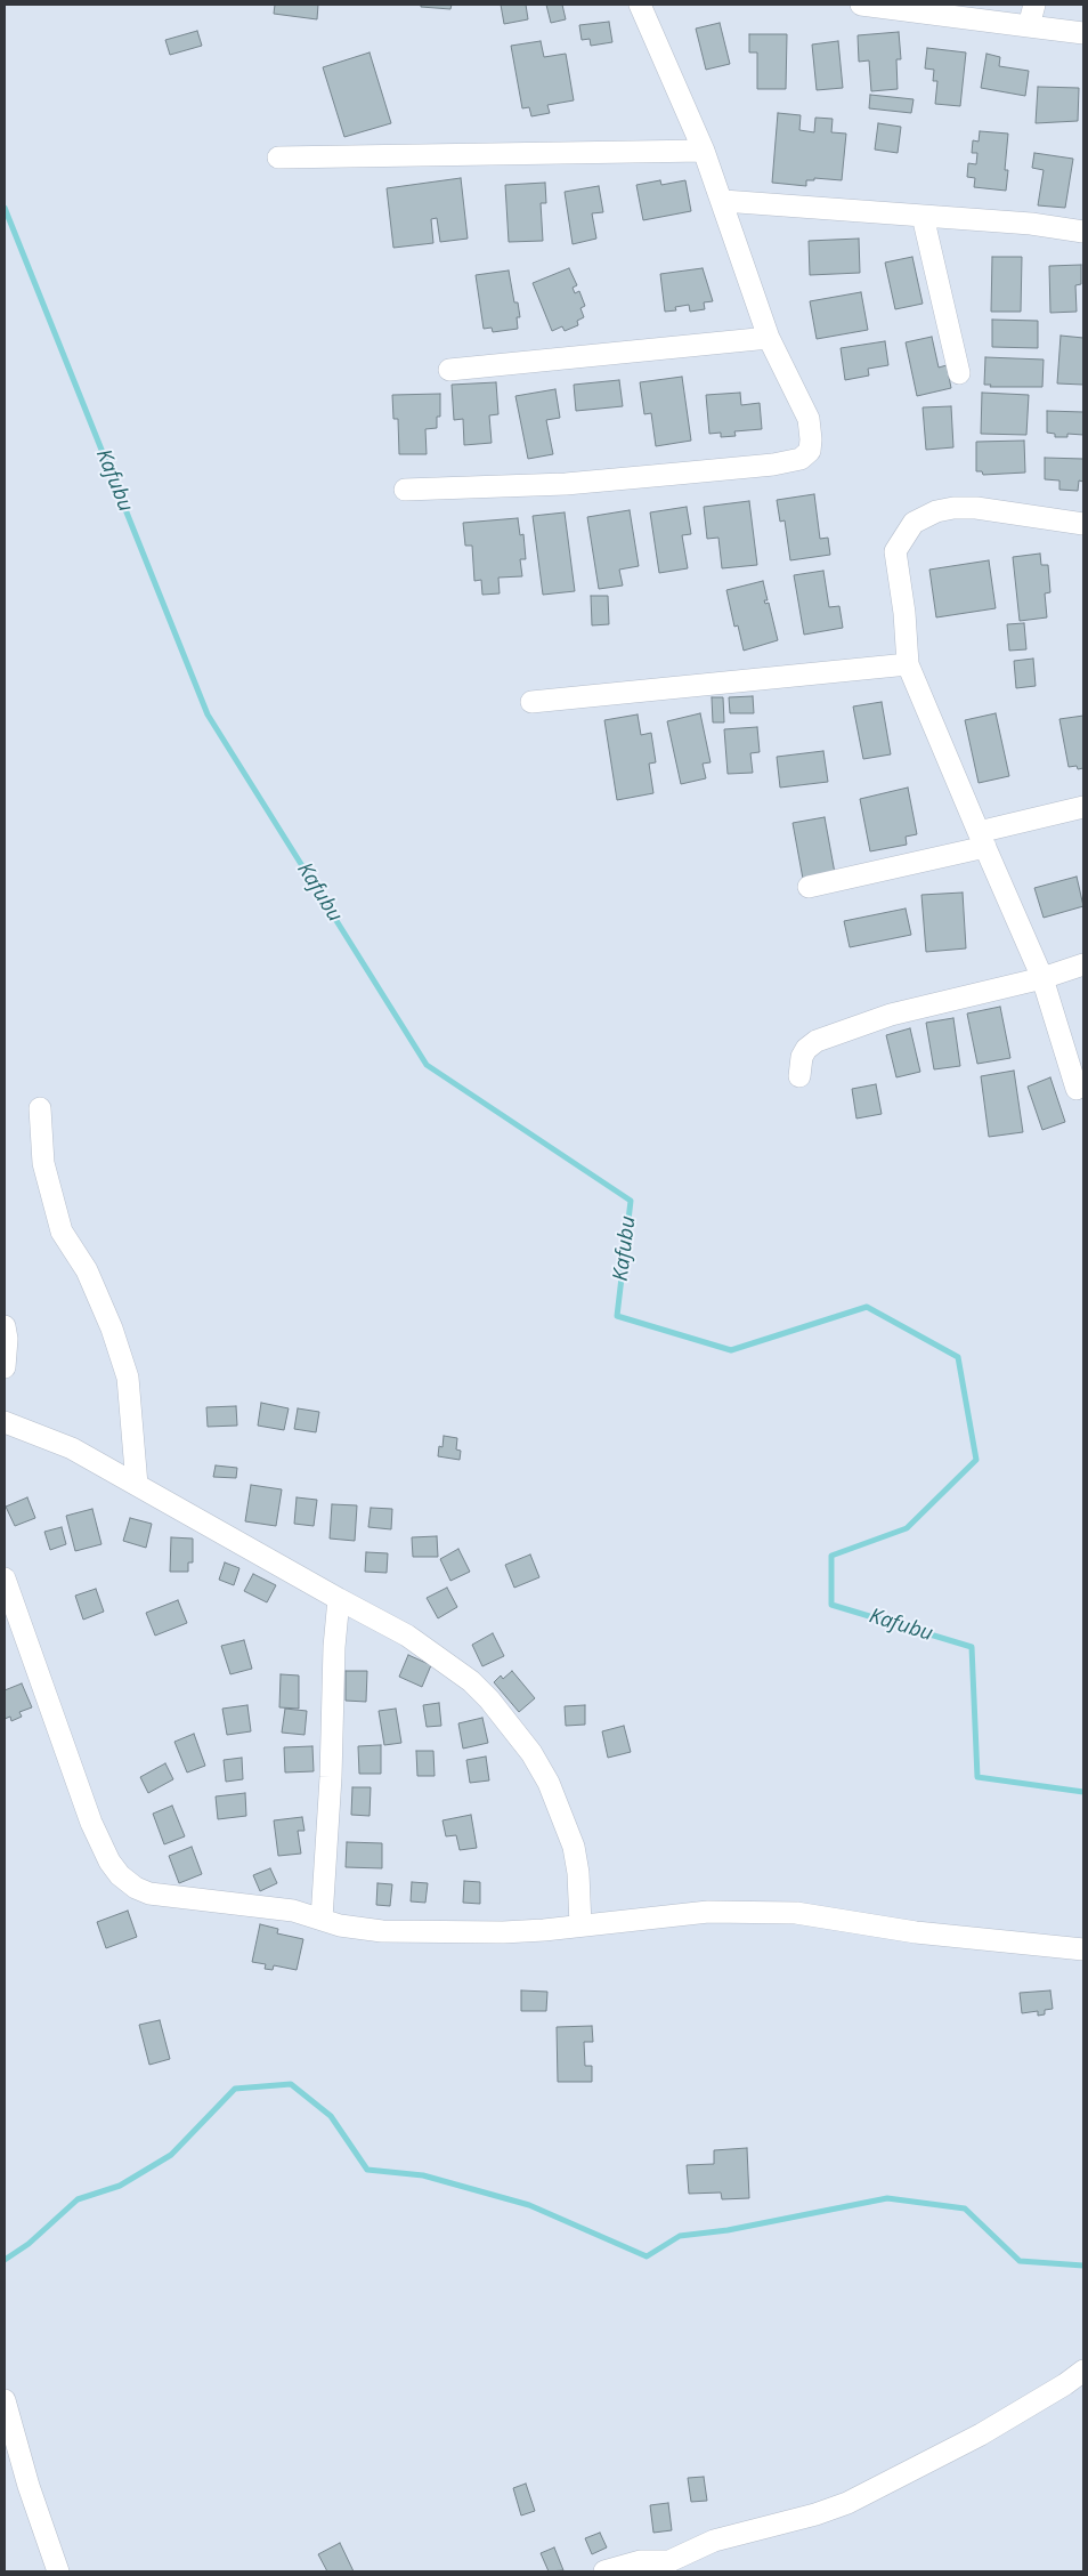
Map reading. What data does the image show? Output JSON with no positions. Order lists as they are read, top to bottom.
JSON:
{
  "water": ["Kafubu"]
}
